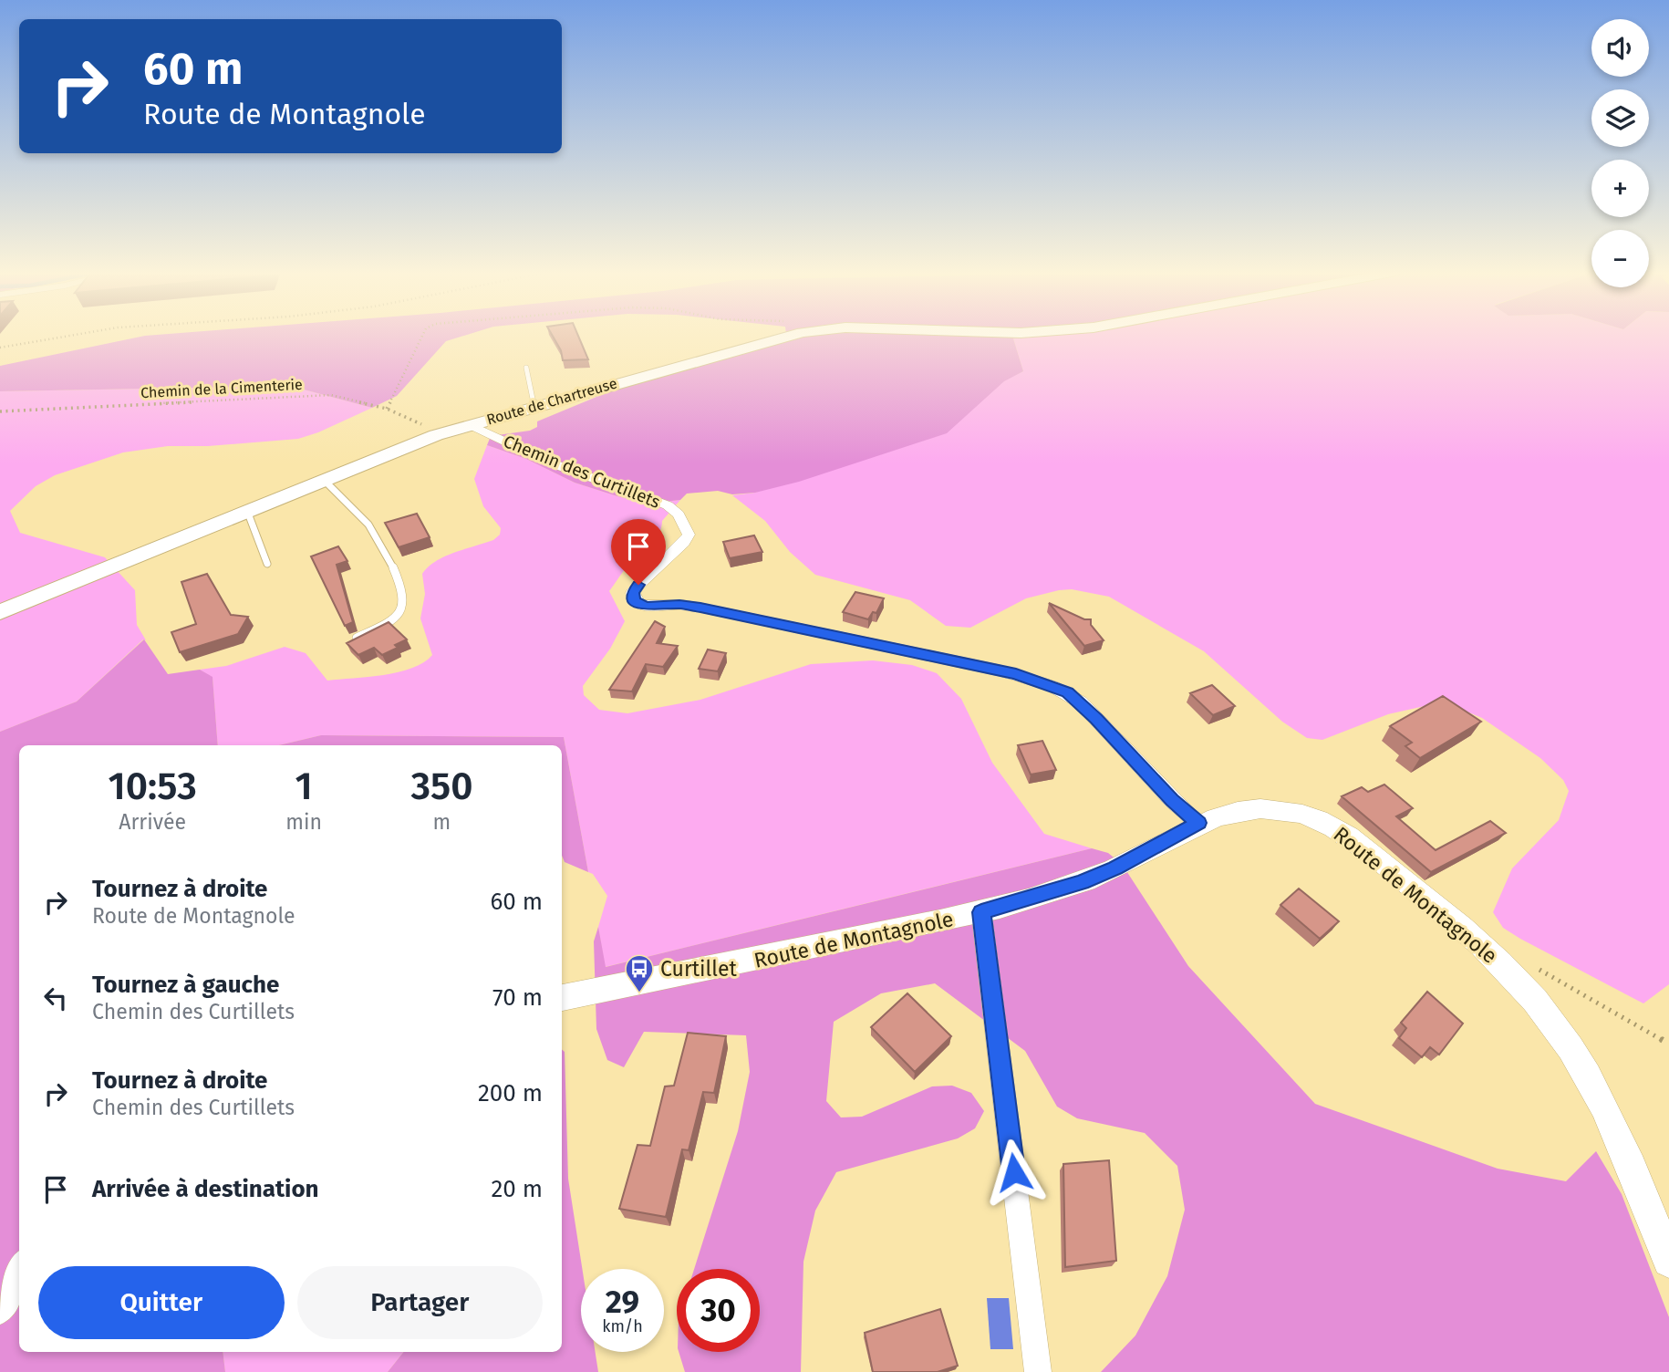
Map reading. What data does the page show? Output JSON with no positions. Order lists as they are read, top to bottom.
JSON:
{
  "streets": {
    "main road": ["Route de Chartreuse"],
    "street": ["Chemin des Curtillets", "Route de Montagnole"],
    "path": ["Chemin de la Cimenterie"]
  },
  "crossings": [
    ["Chemin de la Cimenterie", "Route de Chartreuse"],
    ["Route de Chartreuse", "Chemin des Curtillets"],
    ["Chemin des Curtillets", "Route de Montagnole"]
  ],
  "places": {
    "bus stop": ["Curtillet"]
  },
  "page": {
    "map_buttons": ["+", "−"],
    "turn": ["60 m", "Route de Montagnole"],
    "eta": [
      "10:53",
      "Arrivée",
      "1",
      "min",
      "350",
      "m"
    ],
    "list": [
      {
        "name": "Tournez à droite",
        "note": "Route de Montagnole",
        "value": "60 m"
      },
      {
        "name": "Tournez à gauche",
        "note": "Chemin des Curtillets",
        "value": "70 m"
      },
      {
        "name": "Tournez à droite",
        "note": "Chemin des Curtillets",
        "value": "200 m"
      },
      {
        "name": "Arrivée à destination",
        "value": "20 m"
      }
    ],
    "buttons": ["Quitter", "Partager"],
    "speed": "29 km/h",
    "limit": "30"
  }
}
